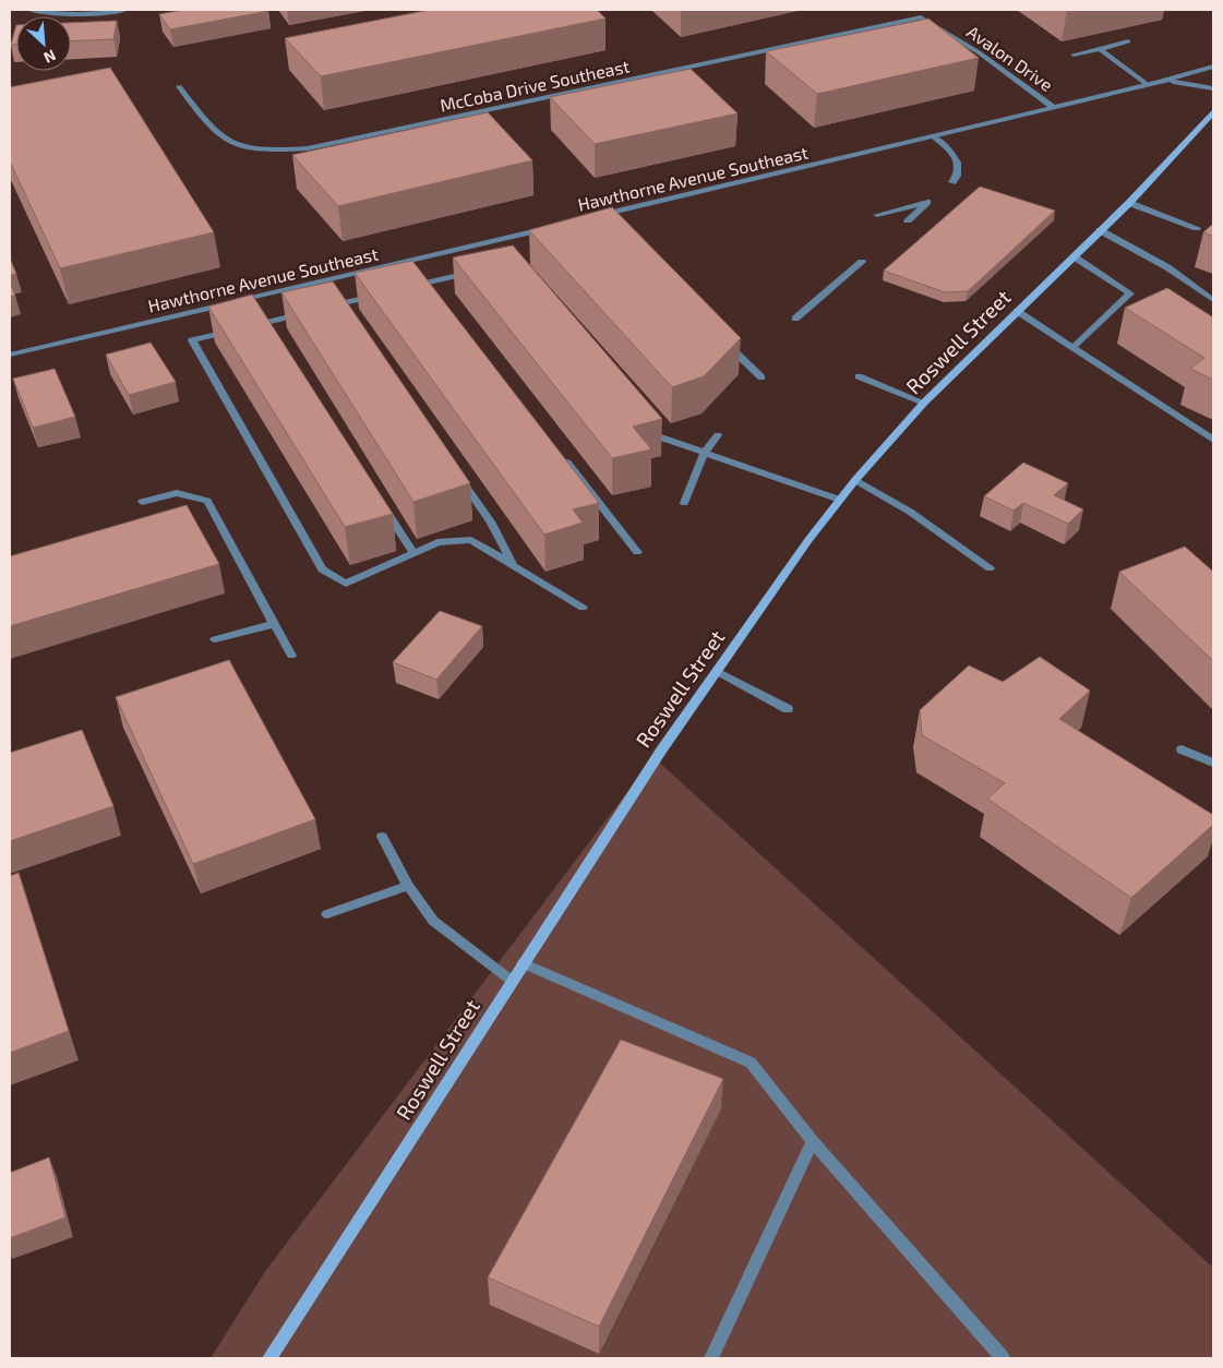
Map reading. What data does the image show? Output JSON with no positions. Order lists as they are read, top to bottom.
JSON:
{
  "streets": {
    "street": [
      "Avalon Drive",
      "McCoba Drive Southeast",
      "Hawthorne Avenue Southeast",
      "Roswell Street"
    ]
  },
  "crossings": [
    ["Avalon Drive", "McCoba Drive Southeast"],
    ["Avalon Drive", "Hawthorne Avenue Southeast"]
  ],
  "north": "bottom right"
}
